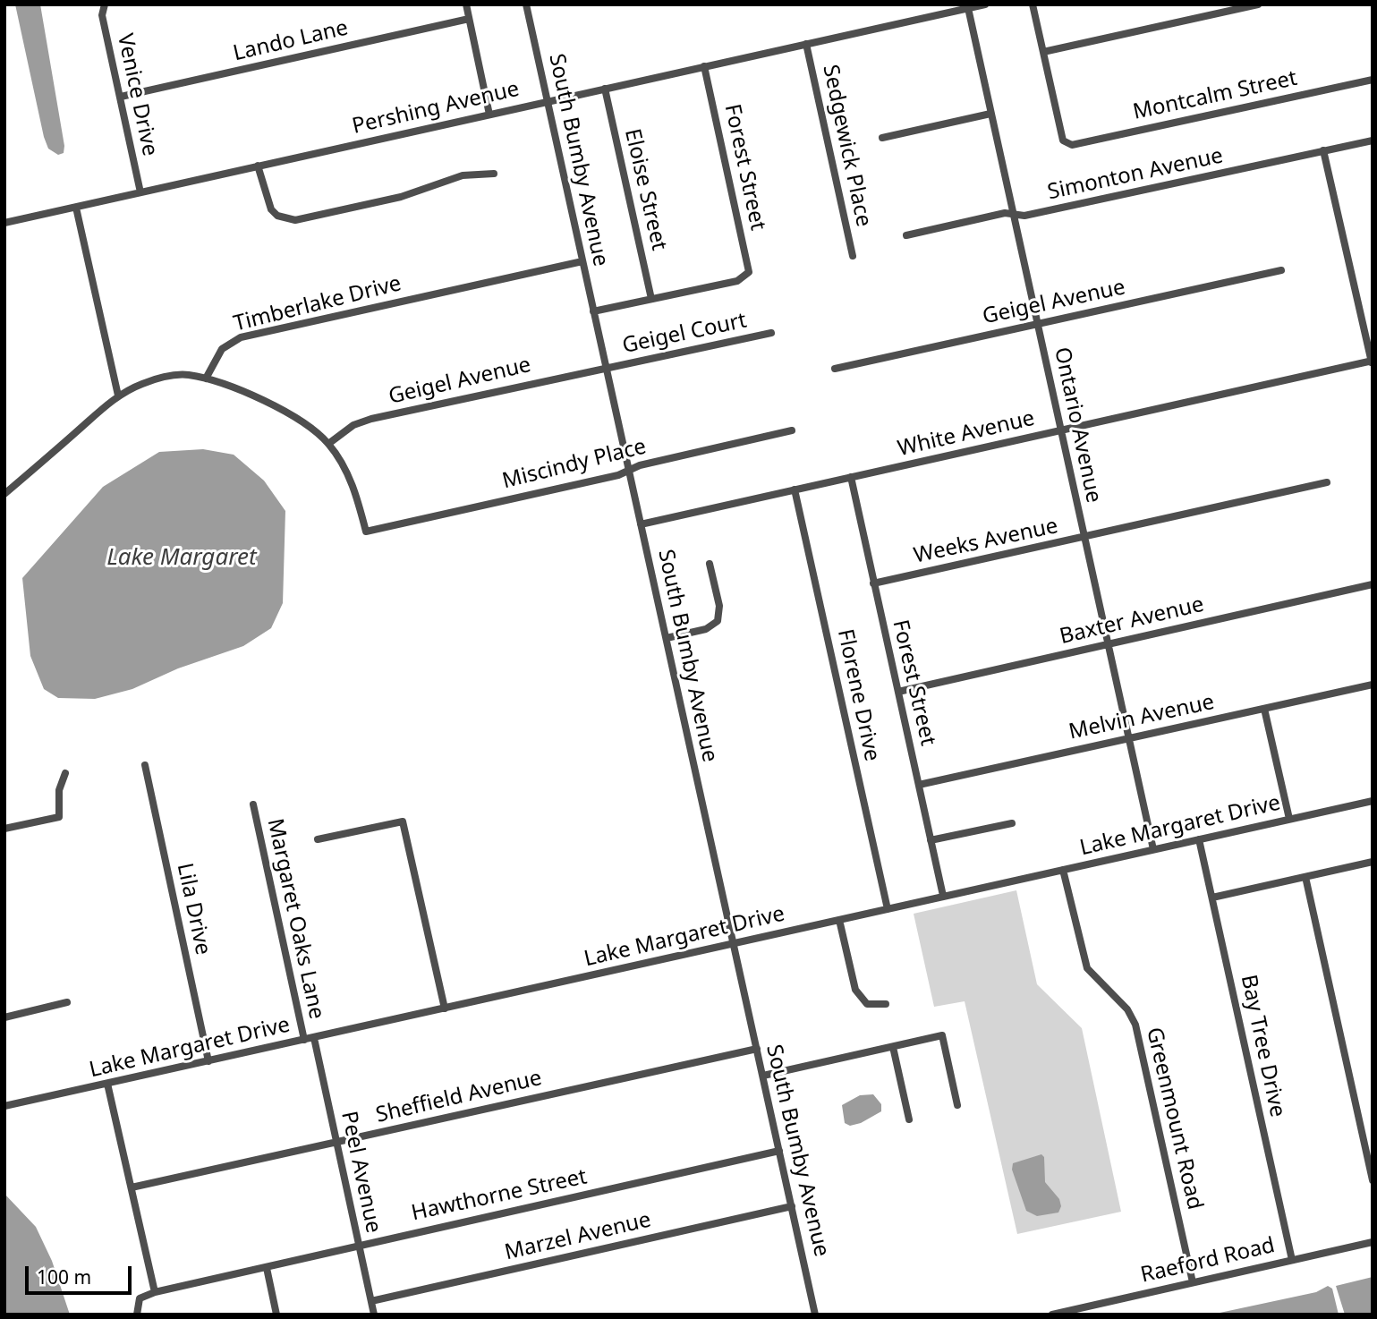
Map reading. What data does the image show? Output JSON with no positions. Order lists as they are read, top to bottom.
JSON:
{
  "streets": {
    "street": [
      "Lando Lane",
      "Venice Drive",
      "Montcalm Street",
      "Pershing Avenue",
      "Sedgewick Place",
      "South Bumby Avenue",
      "Forest Street",
      "Simonton Avenue",
      "Eloise Street",
      "Geigel Avenue",
      "Timberlake Drive",
      "Geigel Court",
      "Ontario Avenue",
      "White Avenue",
      "Miscindy Place",
      "Weeks Avenue",
      "Baxter Avenue",
      "Florene Drive",
      "Melvin Avenue",
      "Lake Margaret Drive",
      "Lila Drive",
      "Margaret Oaks Lane",
      "Bay Tree Drive",
      "Sheffield Avenue",
      "Greenmount Road",
      "Peel Avenue",
      "Hawthorne Street",
      "Marzel Avenue",
      "Raeford Road"
    ]
  },
  "crossings": [
    ["Lando Lane", "Venice Drive"],
    ["Venice Drive", "Pershing Avenue"],
    ["Pershing Avenue", "Sedgewick Place"],
    ["Pershing Avenue", "South Bumby Avenue"],
    ["Pershing Avenue", "Forest Street"],
    ["Pershing Avenue", "Eloise Street"],
    ["Pershing Avenue", "Ontario Avenue"],
    ["South Bumby Avenue", "Geigel Avenue"],
    ["South Bumby Avenue", "Timberlake Drive"],
    ["South Bumby Avenue", "Geigel Court"],
    ["South Bumby Avenue", "White Avenue"],
    ["South Bumby Avenue", "Miscindy Place"],
    ["South Bumby Avenue", "Lake Margaret Drive"],
    ["South Bumby Avenue", "Sheffield Avenue"],
    ["South Bumby Avenue", "Hawthorne Street"],
    ["South Bumby Avenue", "Marzel Avenue"],
    ["Forest Street", "Eloise Street"],
    ["Forest Street", "White Avenue"],
    ["Forest Street", "Weeks Avenue"],
    ["Forest Street", "Baxter Avenue"],
    ["Forest Street", "Melvin Avenue"],
    ["Forest Street", "Lake Margaret Drive"],
    ["Simonton Avenue", "Ontario Avenue"],
    ["Geigel Avenue", "Geigel Court"],
    ["Geigel Avenue", "Ontario Avenue"],
    ["Geigel Avenue", "Miscindy Place"],
    ["Ontario Avenue", "White Avenue"],
    ["Ontario Avenue", "Weeks Avenue"],
    ["Ontario Avenue", "Baxter Avenue"],
    ["Ontario Avenue", "Melvin Avenue"],
    ["Ontario Avenue", "Lake Margaret Drive"],
    ["White Avenue", "Florene Drive"],
    ["Florene Drive", "Lake Margaret Drive"],
    ["Lake Margaret Drive", "Lila Drive"],
    ["Lake Margaret Drive", "Margaret Oaks Lane"],
    ["Lake Margaret Drive", "Bay Tree Drive"],
    ["Lake Margaret Drive", "Greenmount Road"],
    ["Lake Margaret Drive", "Peel Avenue"],
    ["Bay Tree Drive", "Raeford Road"],
    ["Sheffield Avenue", "Peel Avenue"],
    ["Greenmount Road", "Raeford Road"],
    ["Peel Avenue", "Hawthorne Street"],
    ["Peel Avenue", "Marzel Avenue"]
  ],
  "water": ["Lake Margaret"],
  "scale_bar": "100 m"
}
